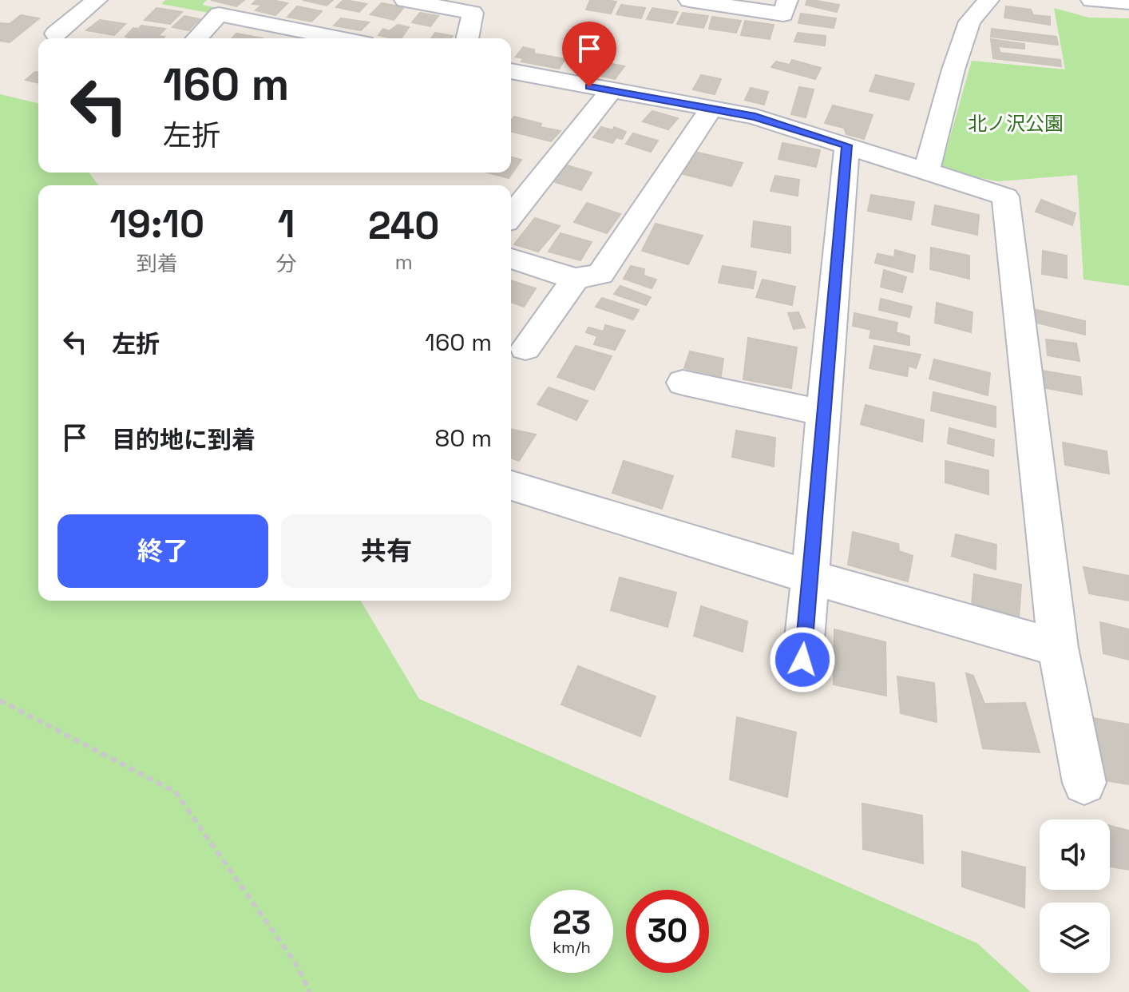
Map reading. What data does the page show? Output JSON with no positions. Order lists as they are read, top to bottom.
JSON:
{
  "parks": ["北ノ沢公園"],
  "page": {
    "turn": ["160 m", "左折"],
    "eta": [
      "19:10",
      "到着",
      "1",
      "分",
      "240",
      "m"
    ],
    "list": [
      {
        "name": "左折",
        "value": "160 m"
      },
      {
        "name": "目的地に到着",
        "value": "80 m"
      }
    ],
    "buttons": ["終了", "共有"],
    "speed": "23 km/h",
    "limit": "30"
  }
}
